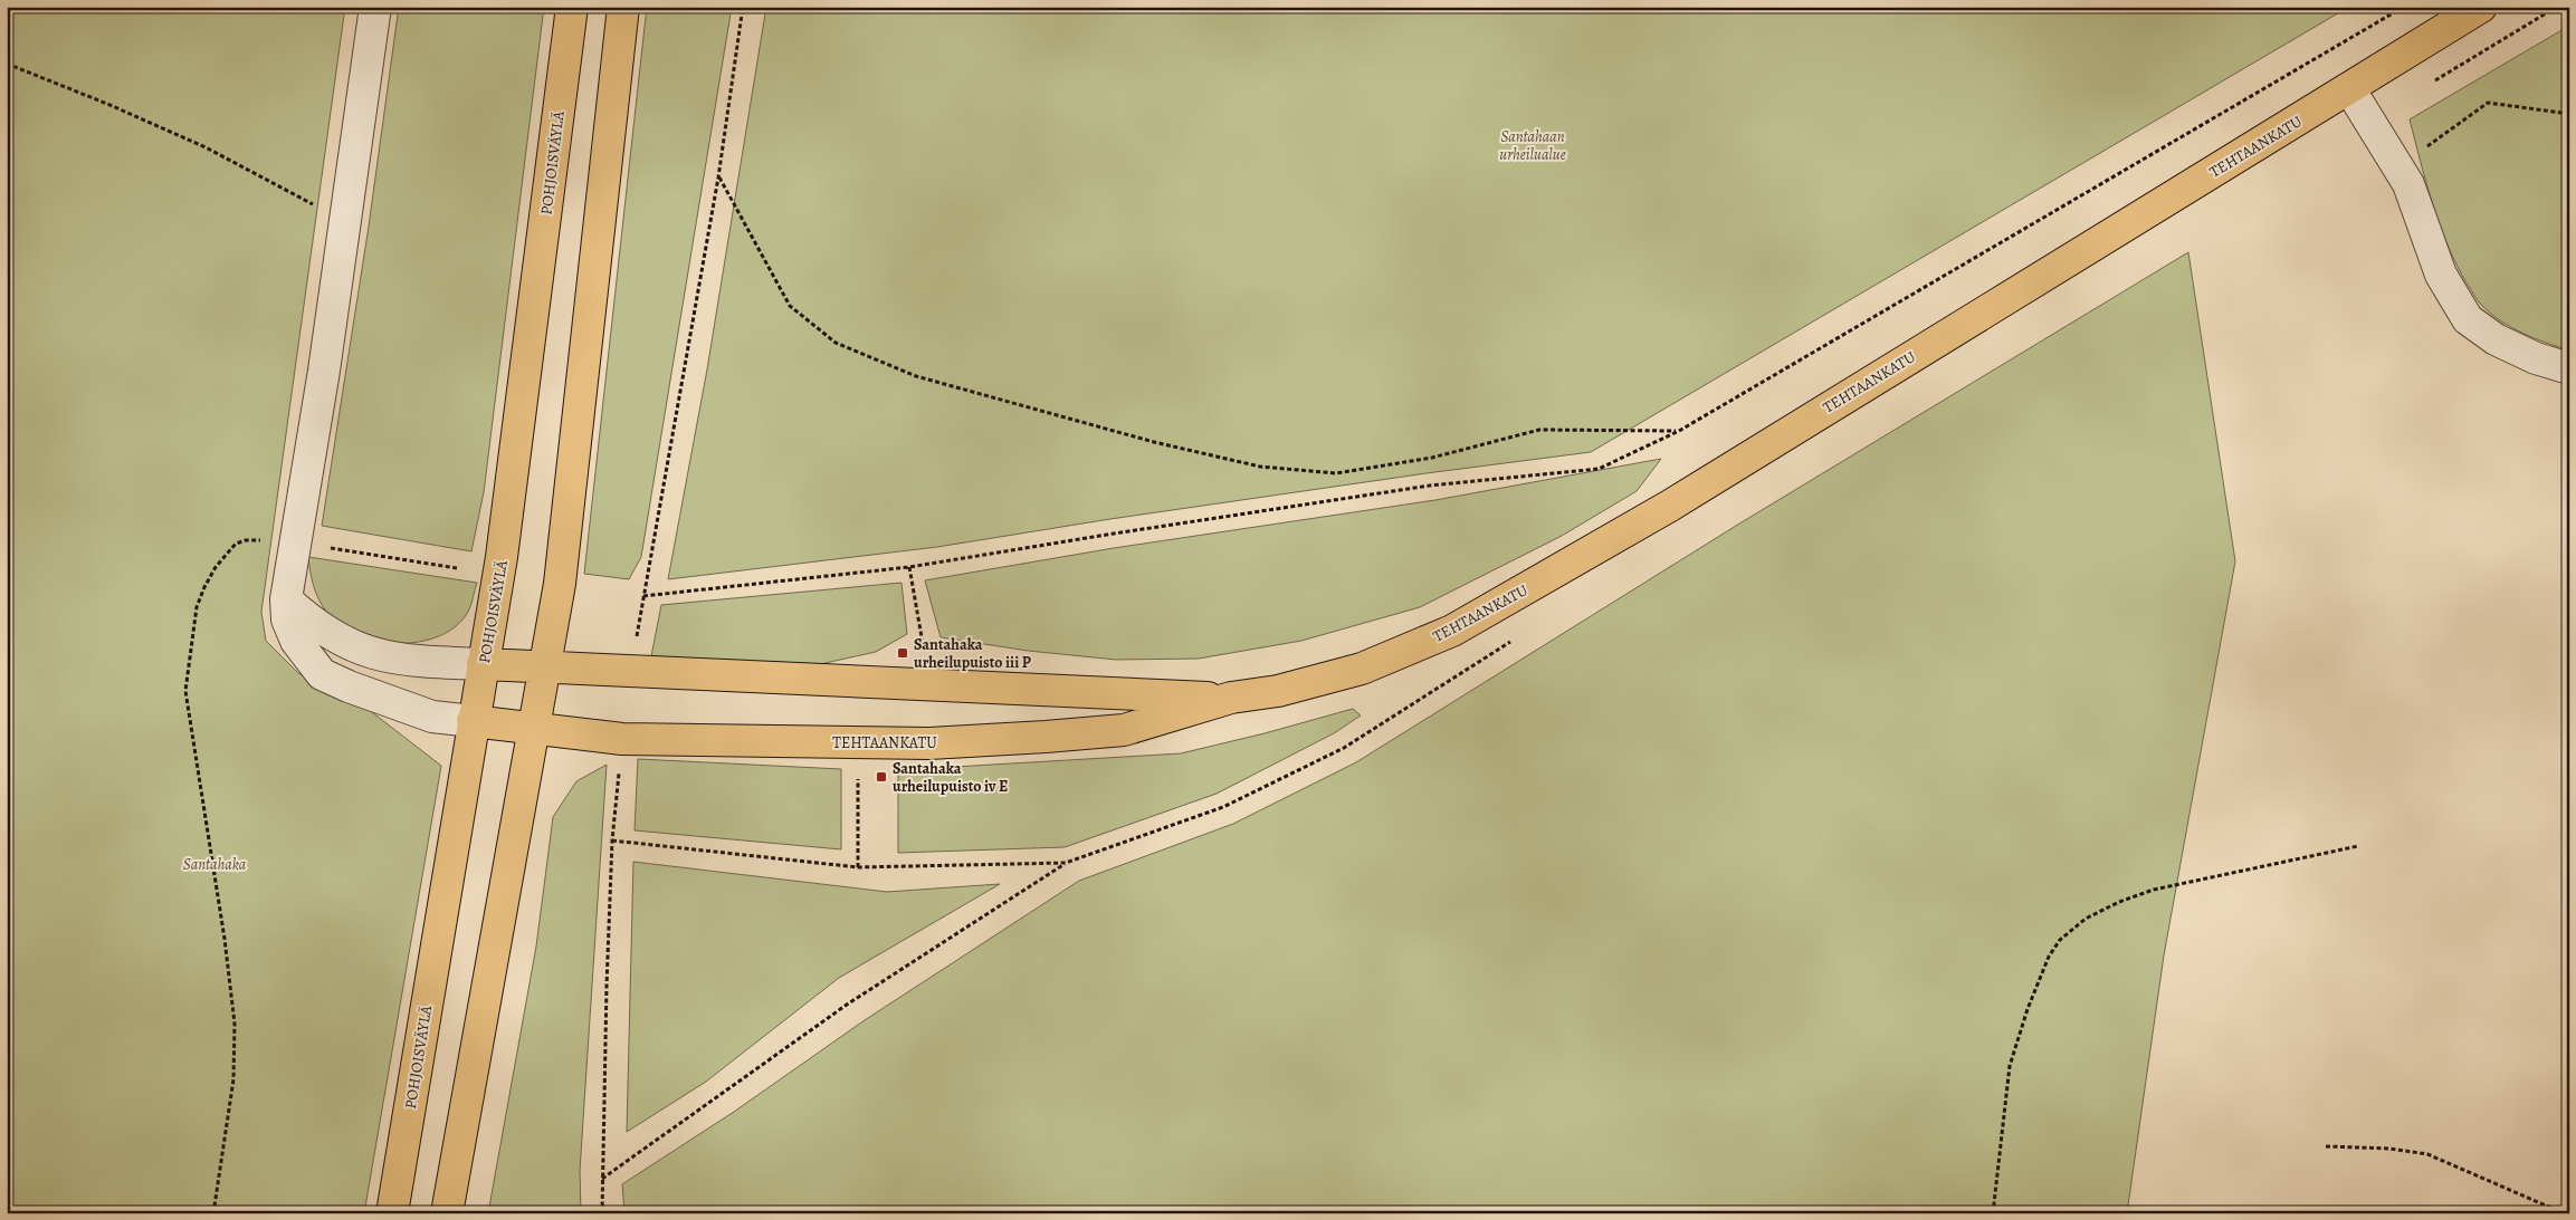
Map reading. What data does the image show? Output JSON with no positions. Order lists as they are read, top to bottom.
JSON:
{
  "streets": {
    "main road": ["TEHTAANKATU", "POHJOISVÄYLÄ"]
  },
  "crossings": [
    ["TEHTAANKATU", "POHJOISVÄYLÄ"]
  ],
  "parks": ["Santahaan urheilualue", "Santahaka"],
  "places": {
    "transit": ["Santahaka urheilupuisto iii P", "Santahaka urheilupuisto iv E"]
  }
}
